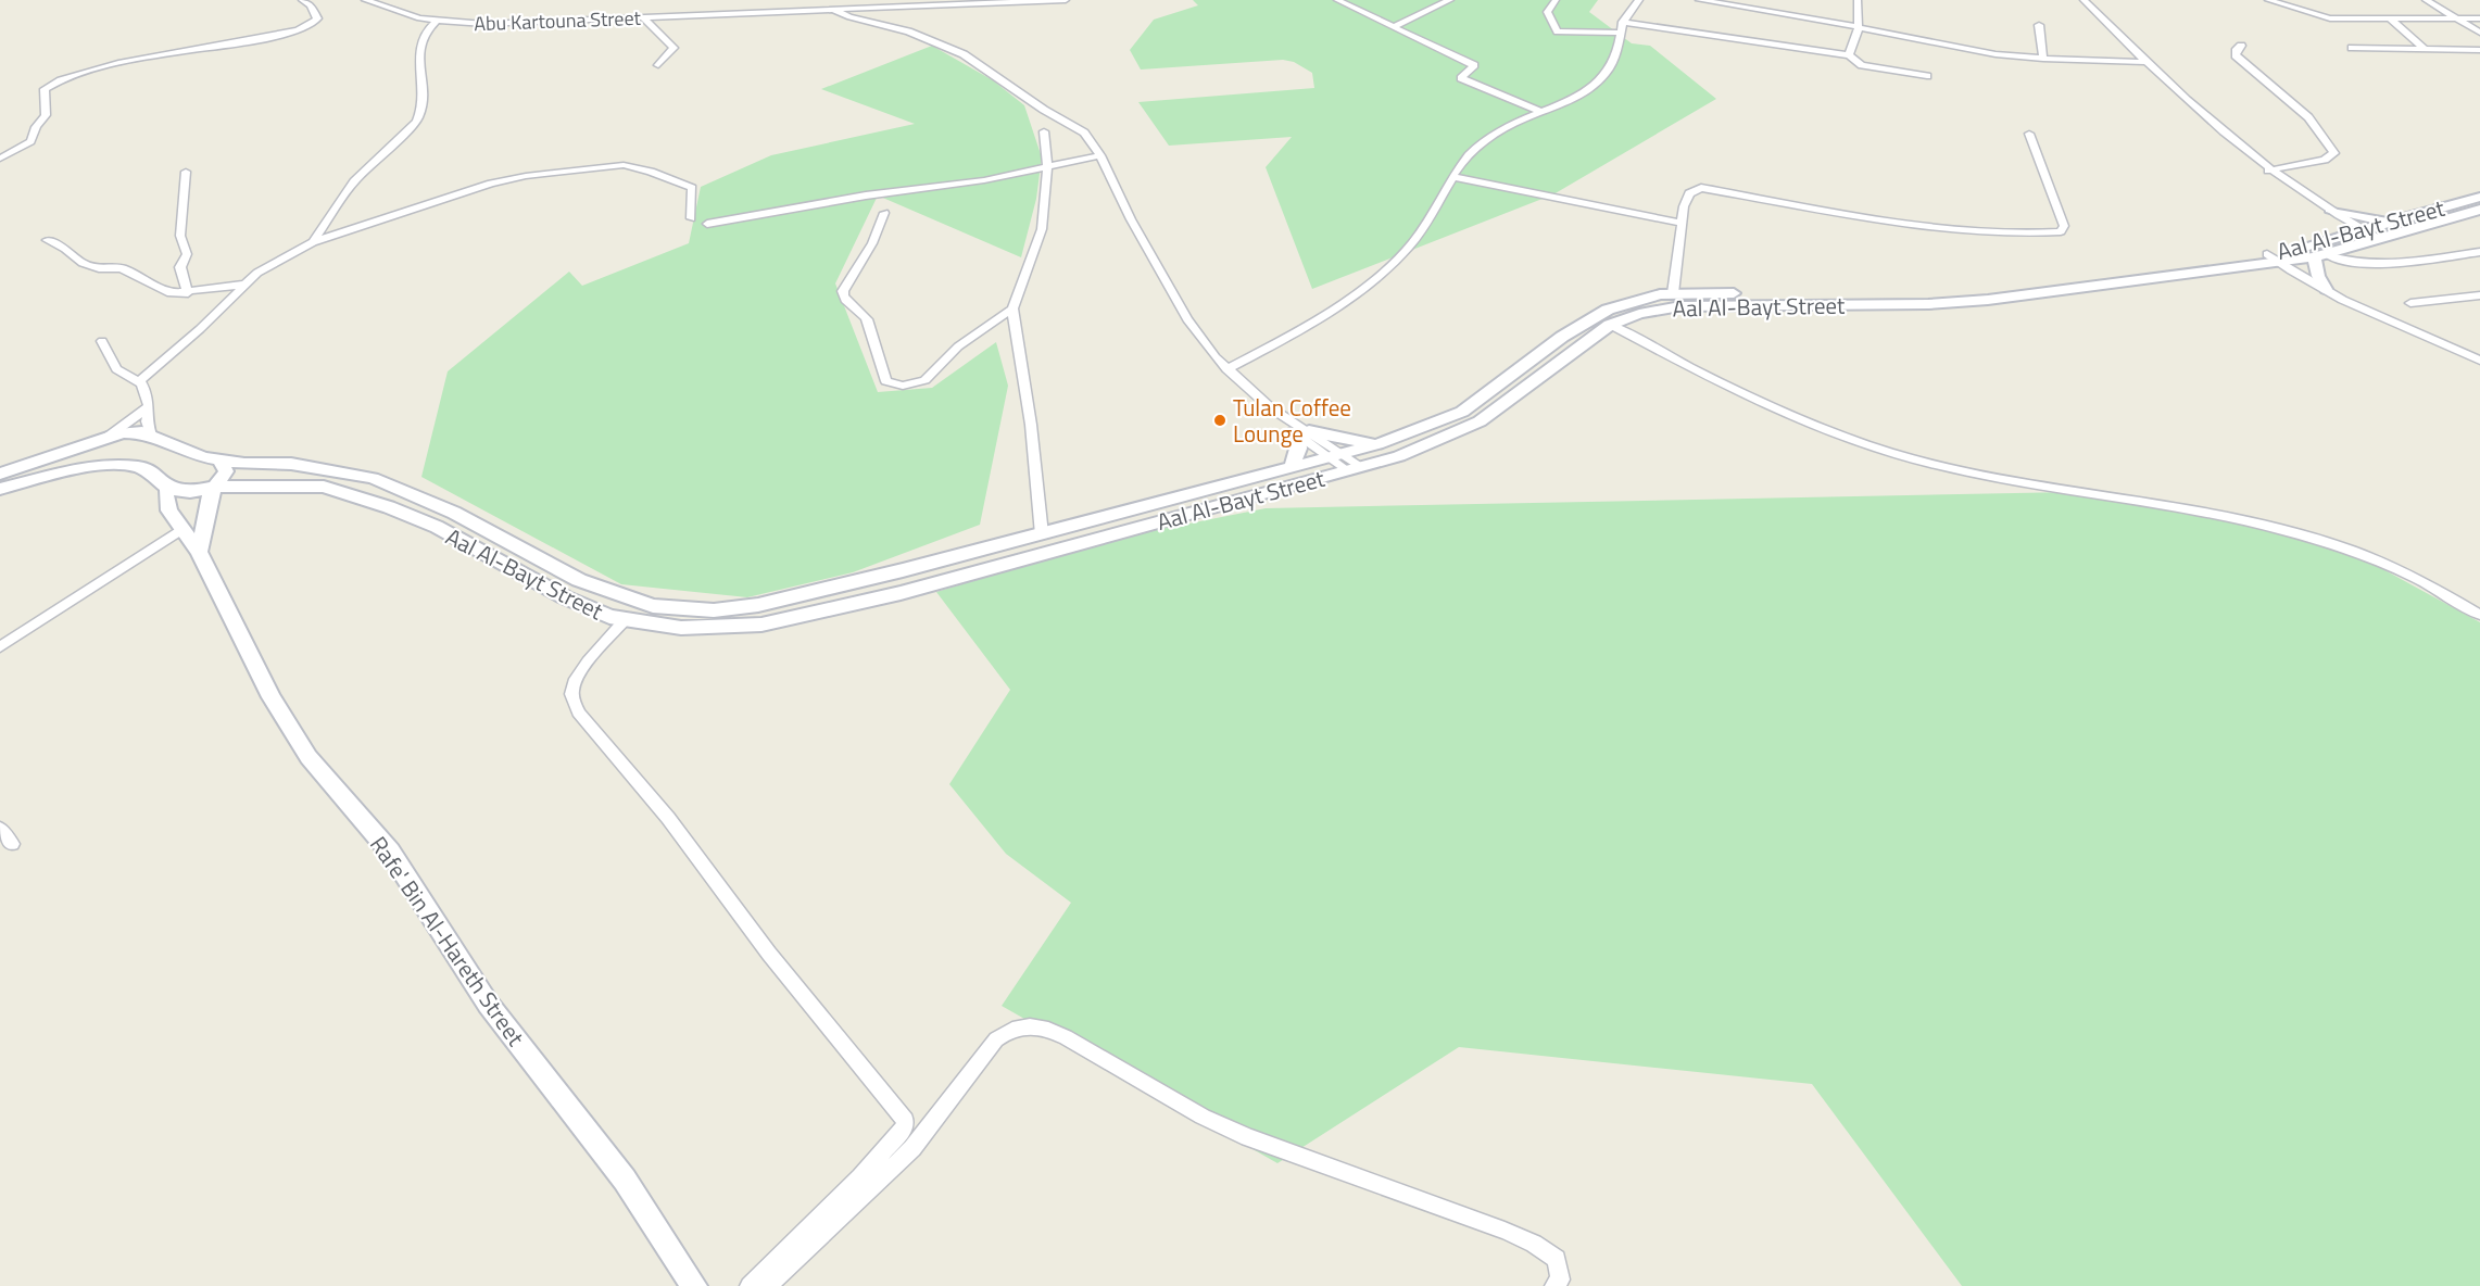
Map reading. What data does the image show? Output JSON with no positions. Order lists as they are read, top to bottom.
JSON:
{
  "streets": {
    "street": ["Abu Kartouna Street", "Aal Al-Bayt Street", "Rafe' Bin Al-Hareth Street"]
  },
  "crossings": [
    ["Aal Al-Bayt Street", "Rafe' Bin Al-Hareth Street"]
  ],
  "places": ["Tulan Coffee Lounge"]
}
